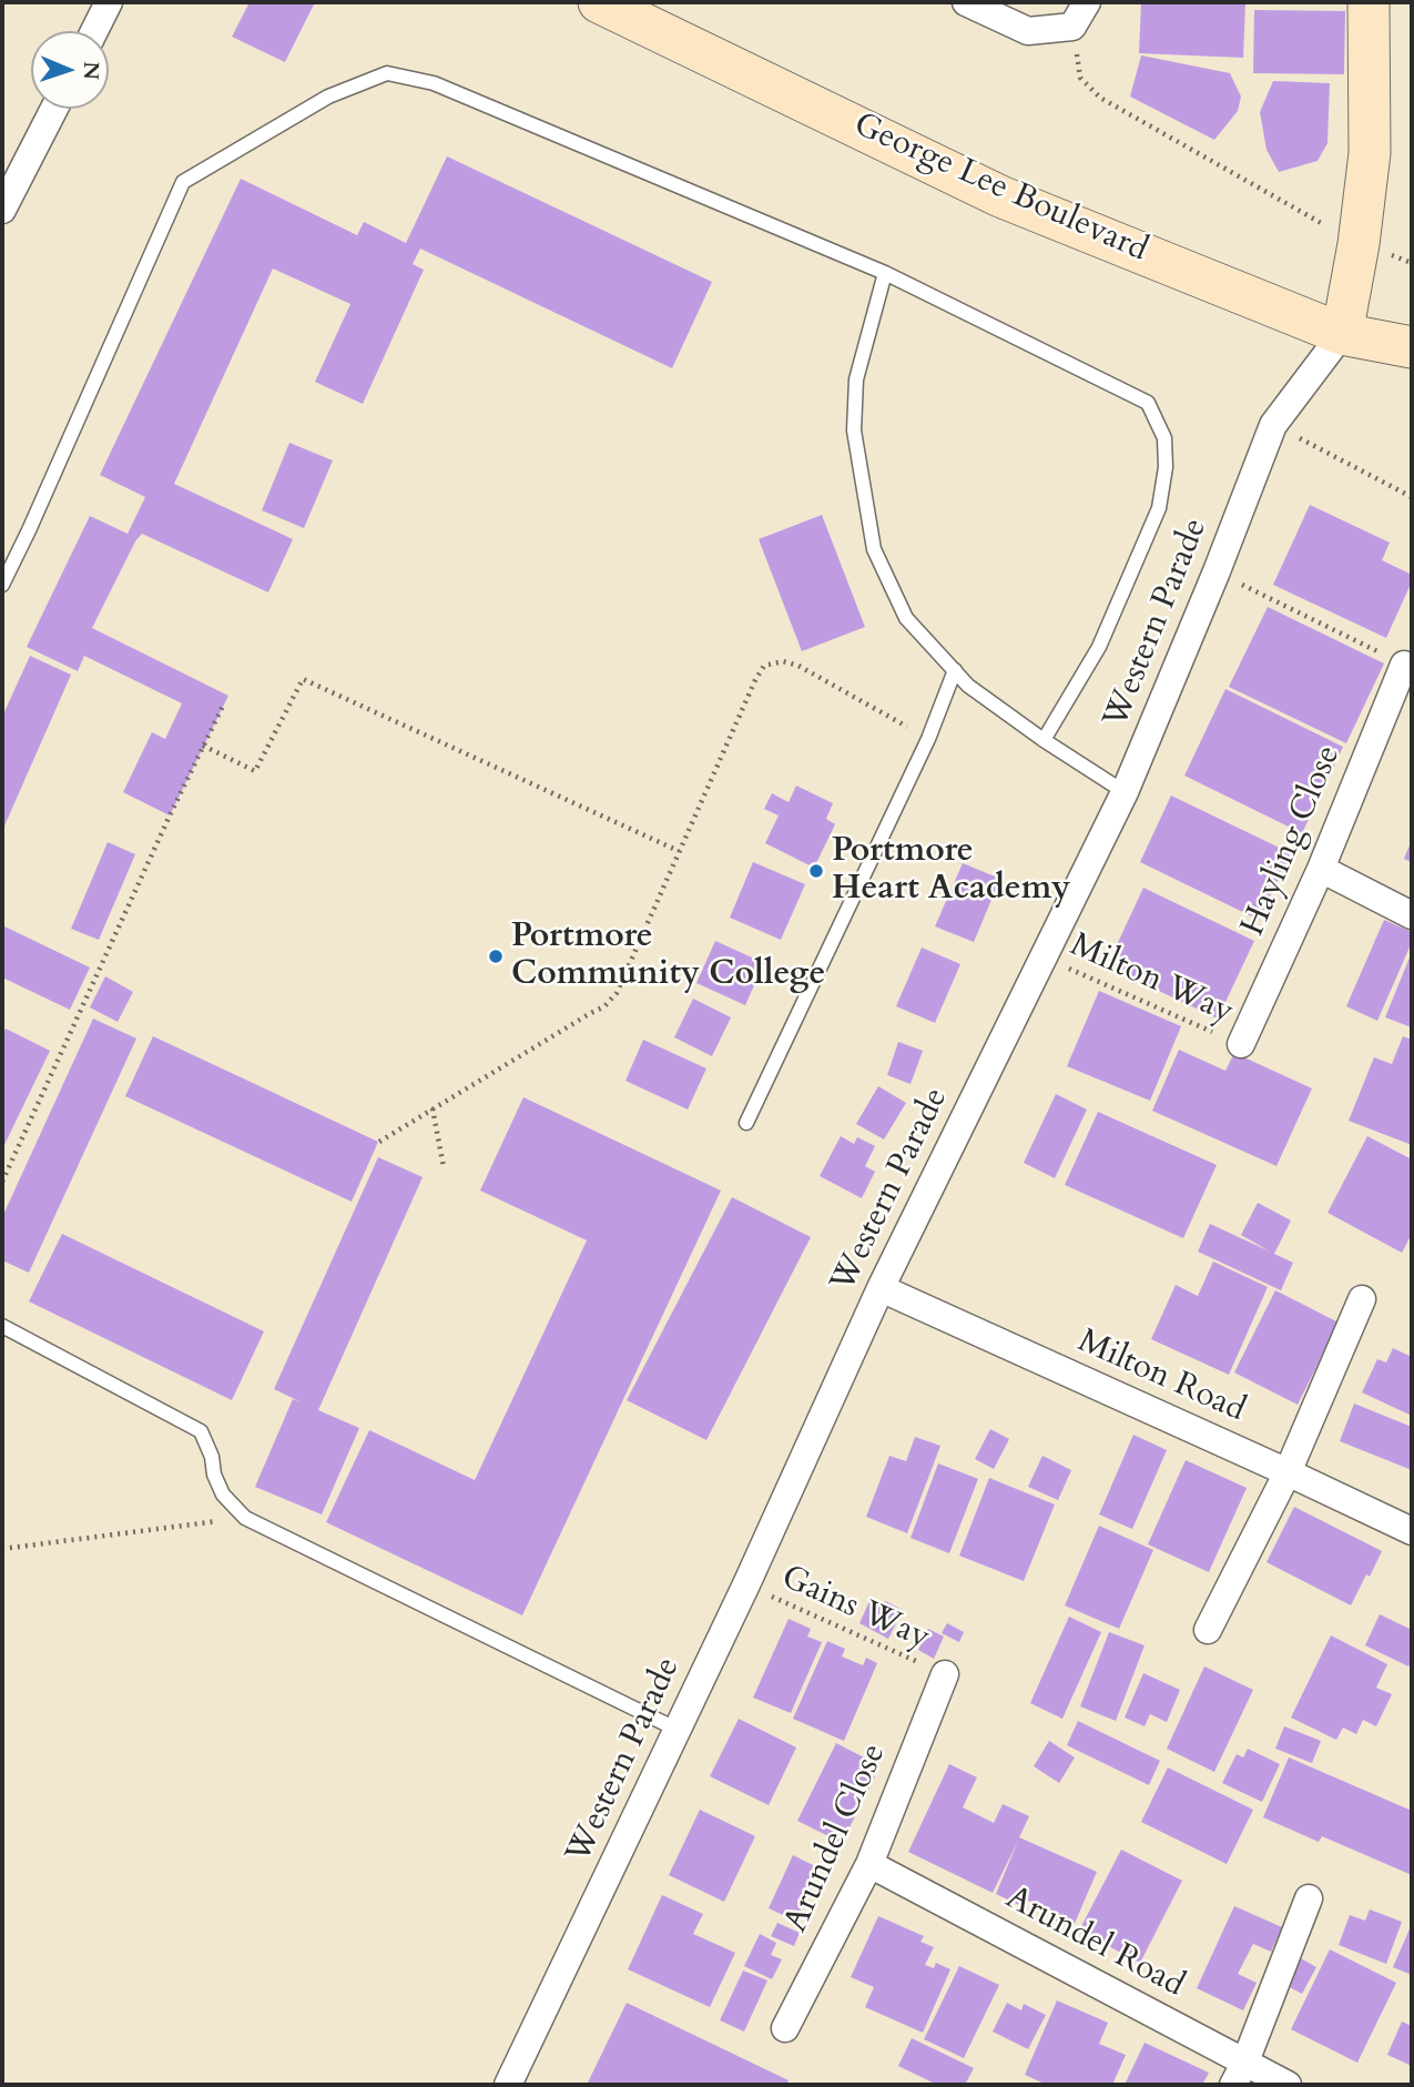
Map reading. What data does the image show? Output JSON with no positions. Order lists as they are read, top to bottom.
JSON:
{
  "streets": {
    "main road": ["George Lee Boulevard"],
    "street": [
      "Western Parade",
      "Hayling Close",
      "Milton Road",
      "Arundel Close",
      "Arundel Road"
    ],
    "path": ["Milton Way", "Gains Way"]
  },
  "crossings": [
    ["George Lee Boulevard", "Western Parade"],
    ["Western Parade", "Milton Way"],
    ["Western Parade", "Milton Road"],
    ["Western Parade", "Gains Way"],
    ["Hayling Close", "Milton Way"],
    ["Gains Way", "Arundel Close"],
    ["Arundel Close", "Arundel Road"]
  ],
  "places": ["Portmore Heart Academy", "Portmore Community College"],
  "north": "right"
}
